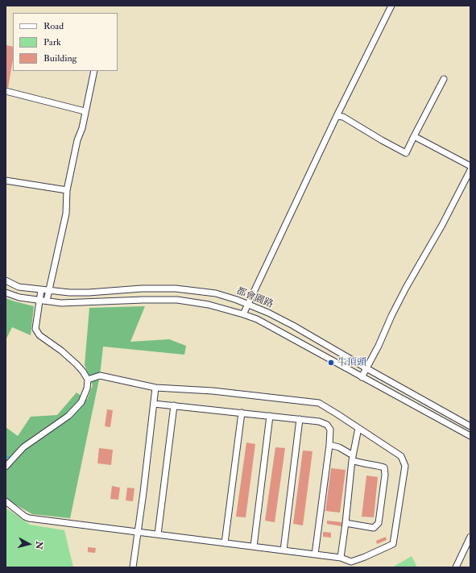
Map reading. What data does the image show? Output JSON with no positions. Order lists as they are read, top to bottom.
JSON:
{
  "streets": {
    "street": ["都會園路"]
  },
  "places": ["牛頂頭"],
  "legend": ["Road", "Park", "Building"],
  "north": "right"
}
